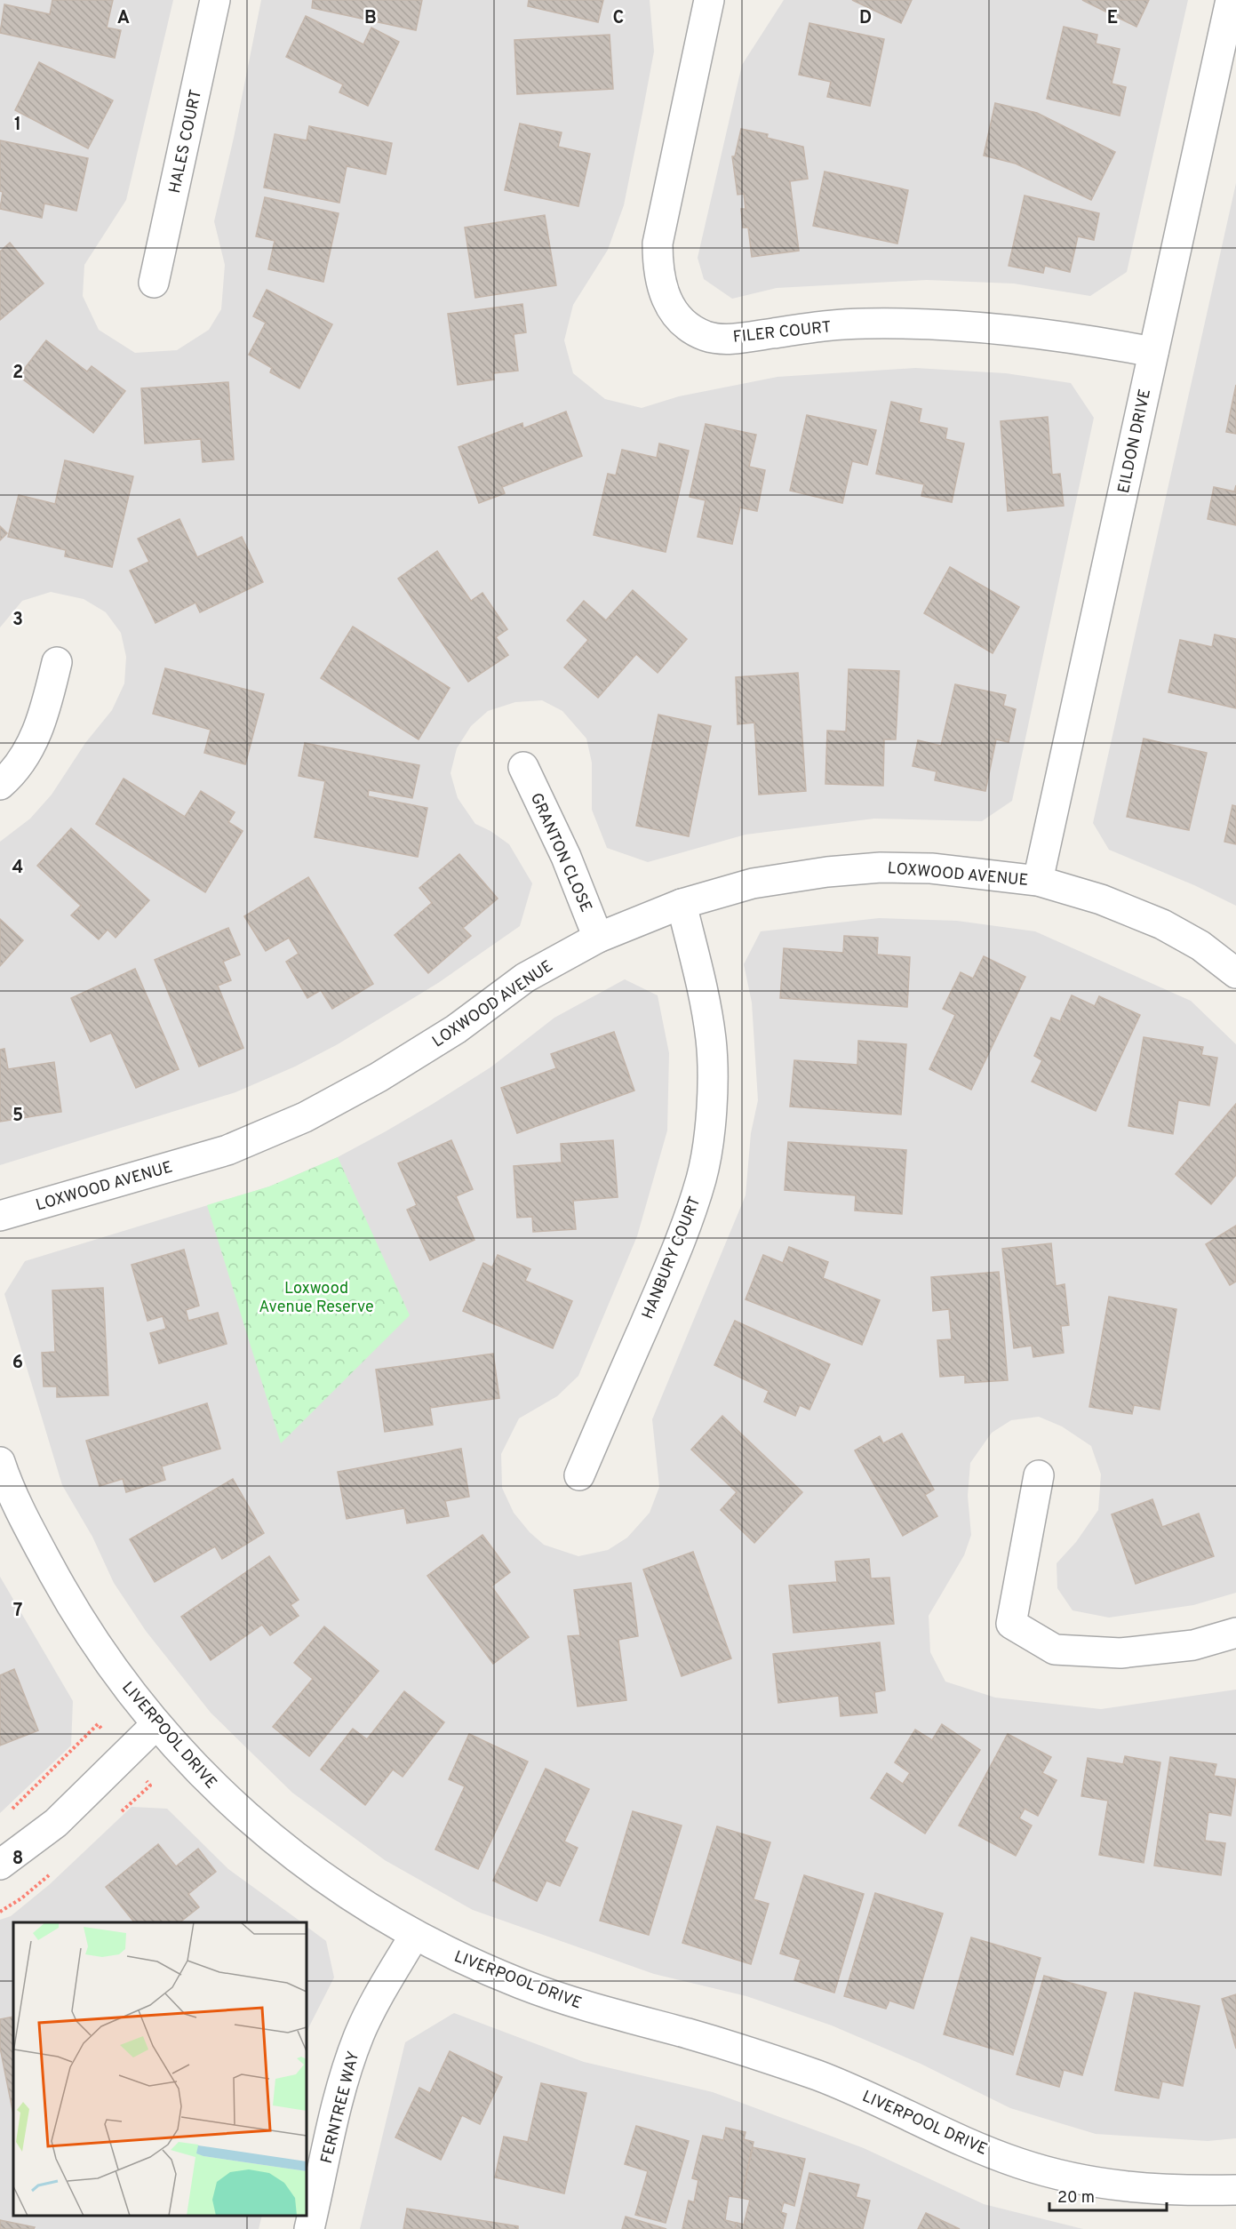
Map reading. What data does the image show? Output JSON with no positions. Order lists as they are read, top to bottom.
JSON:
{
  "streets": {
    "street": [
      "HALES COURT",
      "FILER COURT",
      "EILDON DRIVE",
      "GRANTON CLOSE",
      "LOXWOOD AVENUE",
      "HANBURY COURT",
      "LIVERPOOL DRIVE",
      "FERNTREE WAY"
    ]
  },
  "crossings": [
    ["FILER COURT", "EILDON DRIVE"],
    ["EILDON DRIVE", "LOXWOOD AVENUE"],
    ["GRANTON CLOSE", "LOXWOOD AVENUE"],
    ["LOXWOOD AVENUE", "HANBURY COURT"],
    ["LIVERPOOL DRIVE", "FERNTREE WAY"]
  ],
  "parks": ["Loxwood Avenue Reserve"],
  "scale_bar": "20 m",
  "grid": {
    "columns": [
      "A",
      "B",
      "C",
      "D",
      "E"
    ],
    "rows": [
      "1",
      "2",
      "3",
      "4",
      "5",
      "6",
      "7",
      "8"
    ]
  }
}
